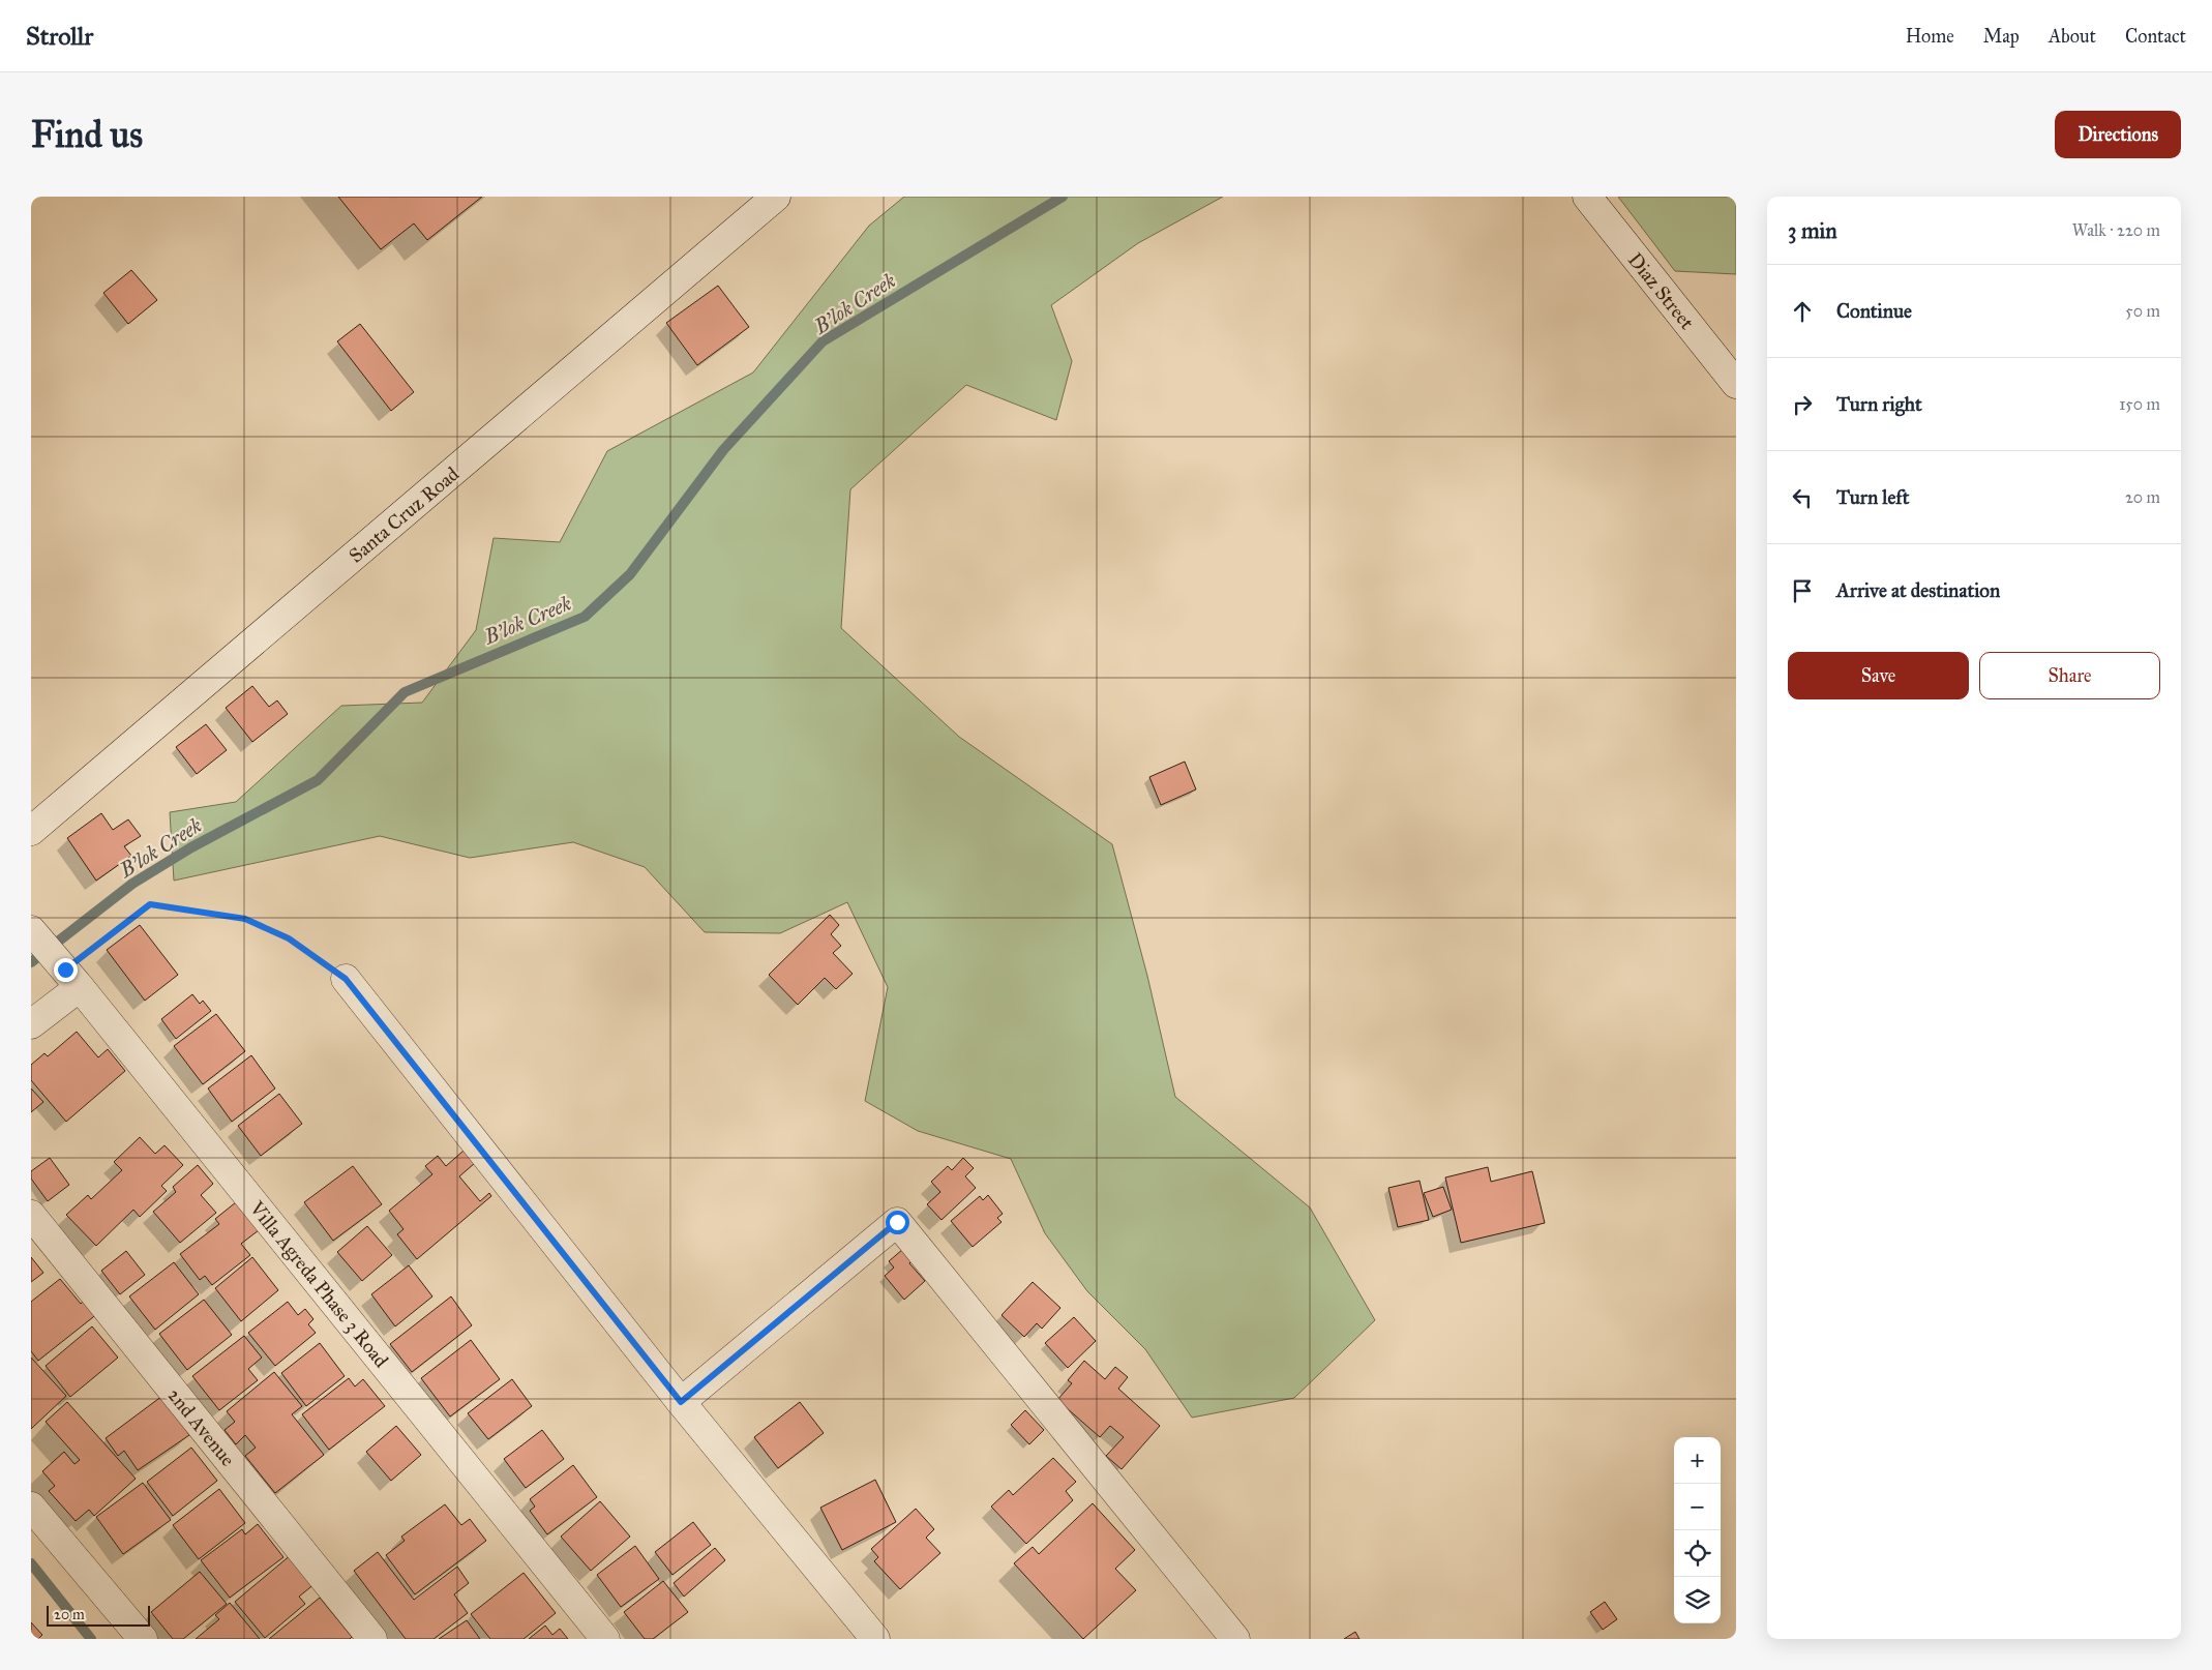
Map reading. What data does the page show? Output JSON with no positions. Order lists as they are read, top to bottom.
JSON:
{
  "streets": {
    "street": [
      "Diaz Street",
      "Santa Cruz Road",
      "Villa Agreda Phase 3 Road",
      "2nd Avenue"
    ]
  },
  "water": ["B'lok Creek"],
  "scale_bar": "20 m",
  "page": {
    "header": "Strollr",
    "nav": [
      "Home",
      "Map",
      "About",
      "Contact"
    ],
    "buttons": [
      "Directions",
      ["Save", "Share"]
    ],
    "title": "Find us",
    "heading": ["3 min", "Walk · 220 m"],
    "list": [
      ["Continue", "50 m"],
      ["Turn right", "150 m"],
      ["Turn left", "20 m"],
      "Arrive at destination"
    ],
    "map_buttons": ["+", "−"],
    "scale": "20 m"
  }
}
